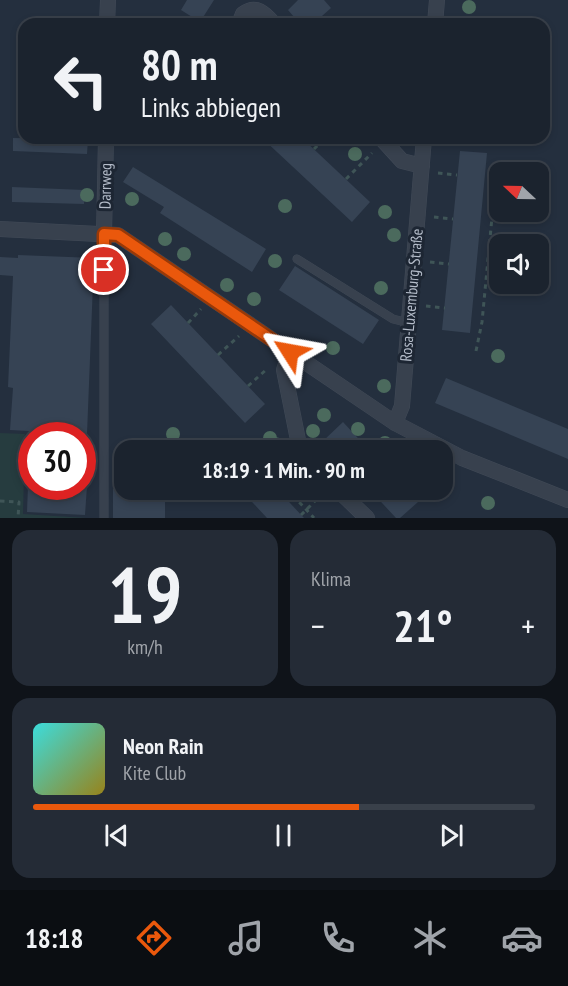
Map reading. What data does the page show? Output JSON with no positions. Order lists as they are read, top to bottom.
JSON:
{
  "streets": {
    "street": ["Darrweg", "Rosa-Luxemburg-Straße"]
  },
  "north": "left",
  "page": {
    "turn": ["80 m", "Links abbiegen"],
    "limit": "30",
    "trip": "18:19 · 1 Min. · 90 m",
    "tile": [
      ["19", "km/h"],
      "Klima"
    ],
    "heat": ["−", "21°", "+"],
    "song": ["Neon Rain", "Kite Club"],
    "tabs": "18:18"
  }
}
